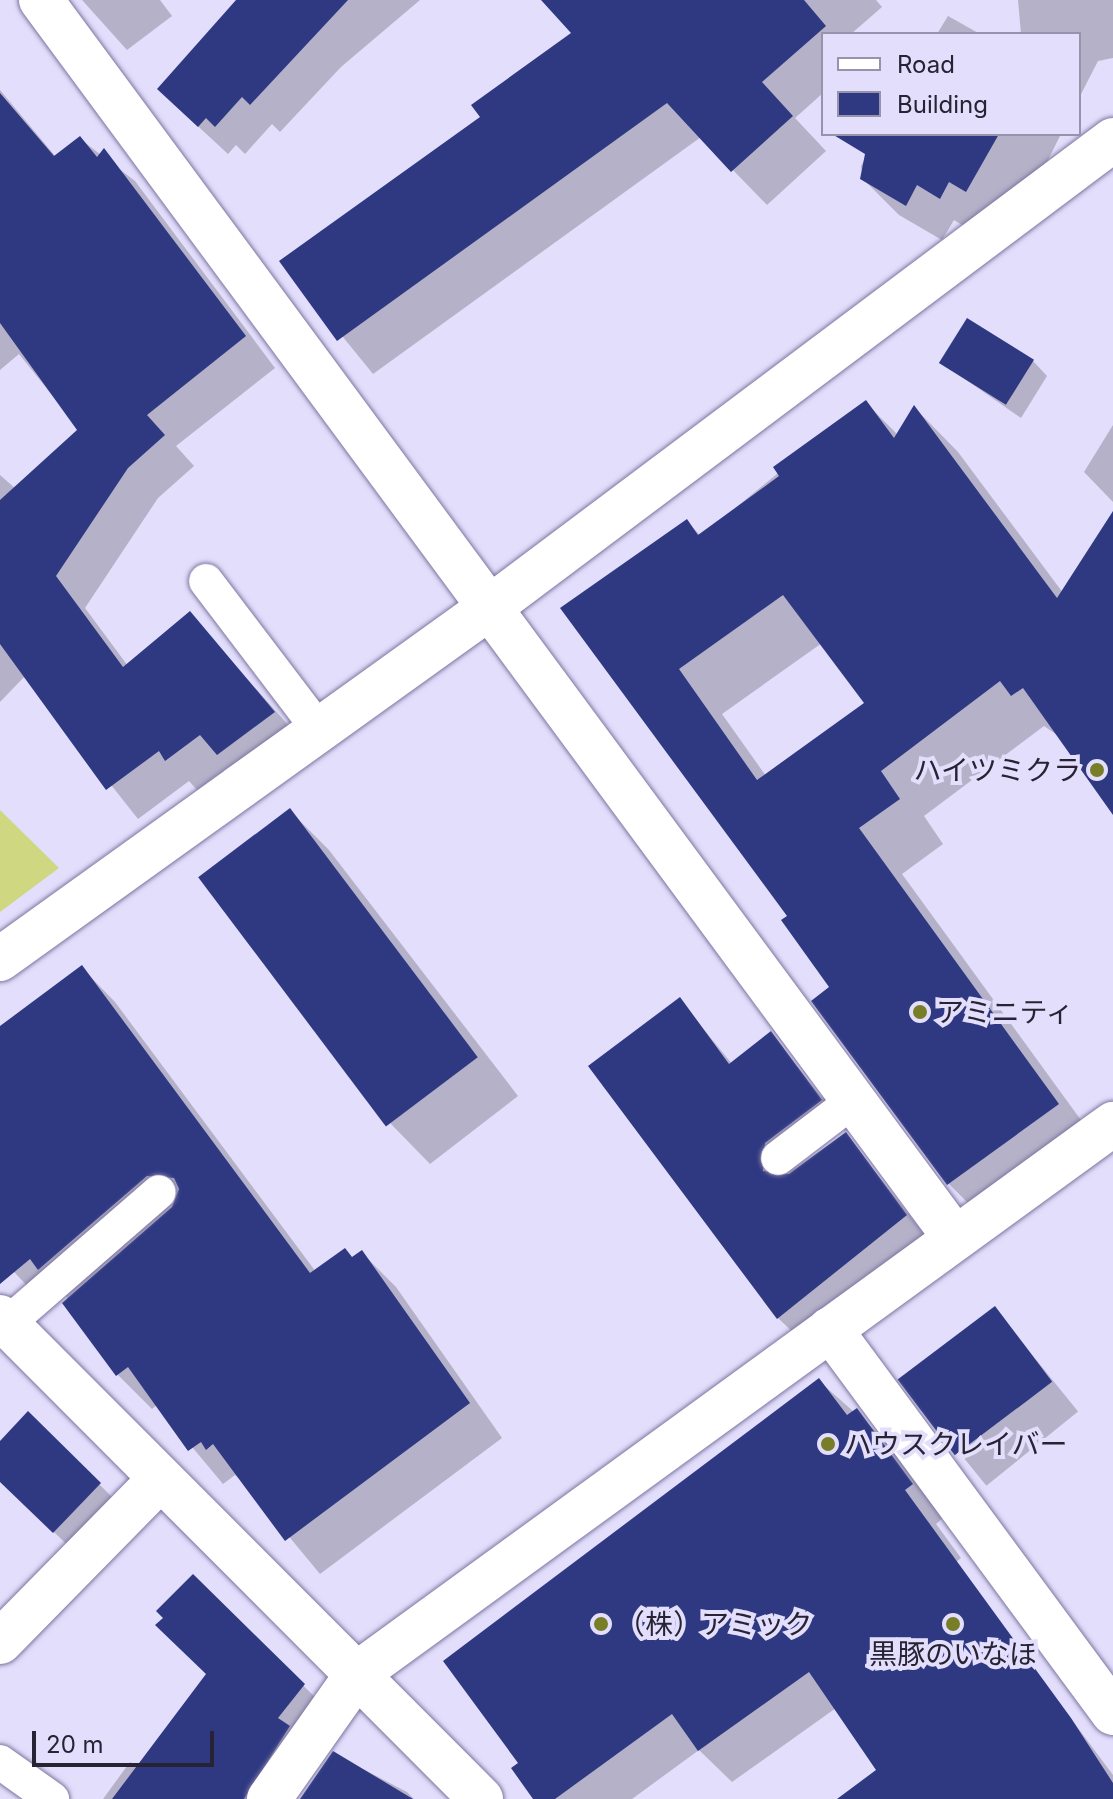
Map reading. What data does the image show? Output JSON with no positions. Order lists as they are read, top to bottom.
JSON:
{
  "places": [
    "ハイツミクラ",
    "アミニティ",
    "ハウスクレイバー",
    "（株）アミック",
    "黒豚のいなほ"
  ],
  "legend": ["Road", "Building"],
  "scale_bar": "20 m"
}
